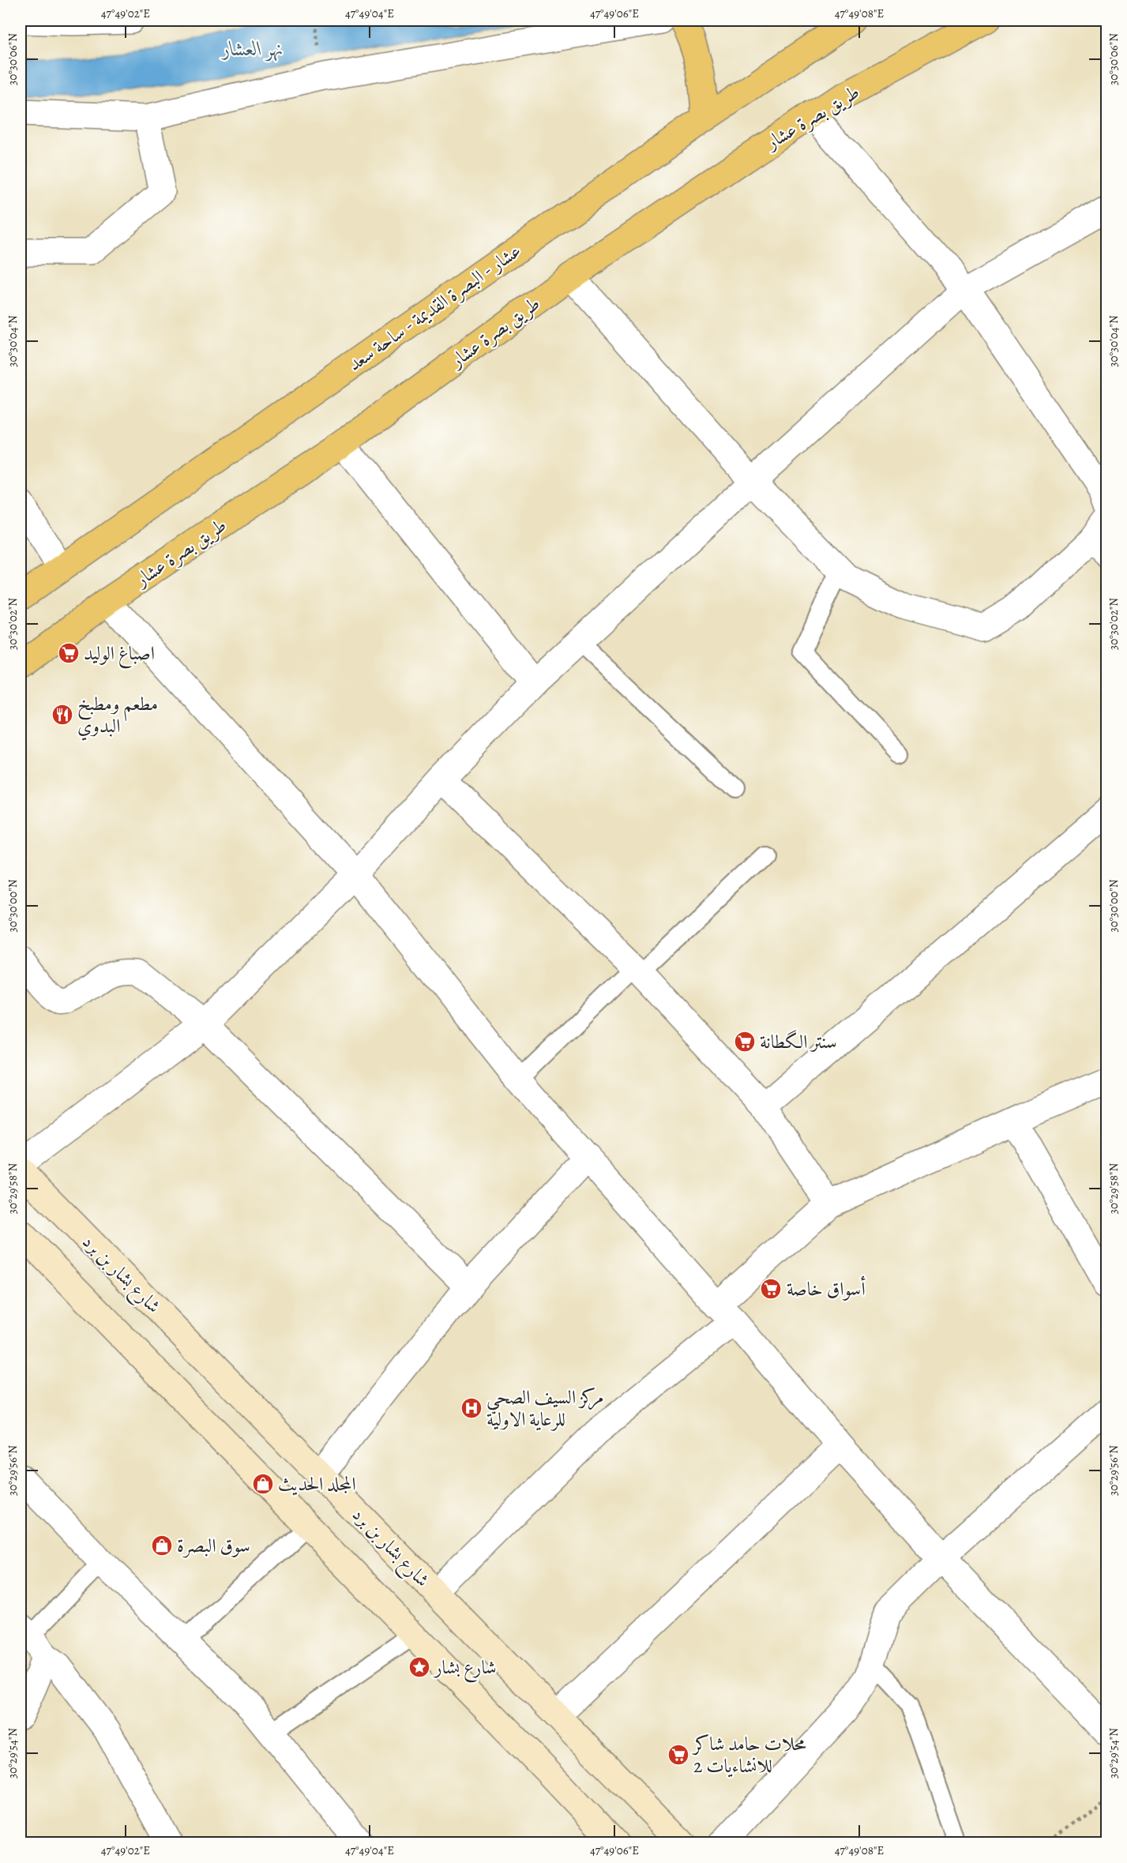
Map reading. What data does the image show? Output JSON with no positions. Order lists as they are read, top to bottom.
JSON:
{
  "streets": {
    "main road": ["طريق بصرة عشار", "عشار - البصرة القديمة - ساحة سعد", "شارع بشار بن برد"]
  },
  "water": ["نهر العشار"],
  "places": {
    "supermarket": [
      "اصباغ الوليد",
      "سنتر الگطانة",
      "أسواق خاصة",
      "محلات حامد شاكر للانشاءيات 2"
    ],
    "restaurant": ["مطعم ومطبخ البدوي"],
    "hospital": ["مركز السيف الصحي للرعاية الاولية"],
    "shop": ["المجلد الحديث", "سوق البصرة"],
    "place": ["شارع بشار"]
  },
  "coordinates": [
    "47°49'02\"E",
    "47°49'04\"E",
    "47°49'06\"E",
    "47°49'08\"E",
    "30°30'06\"N",
    "30°30'04\"N",
    "30°30'02\"N",
    "30°30'00\"N",
    "30°29'58\"N",
    "30°29'56\"N",
    "30°29'54\"N"
  ]
}
